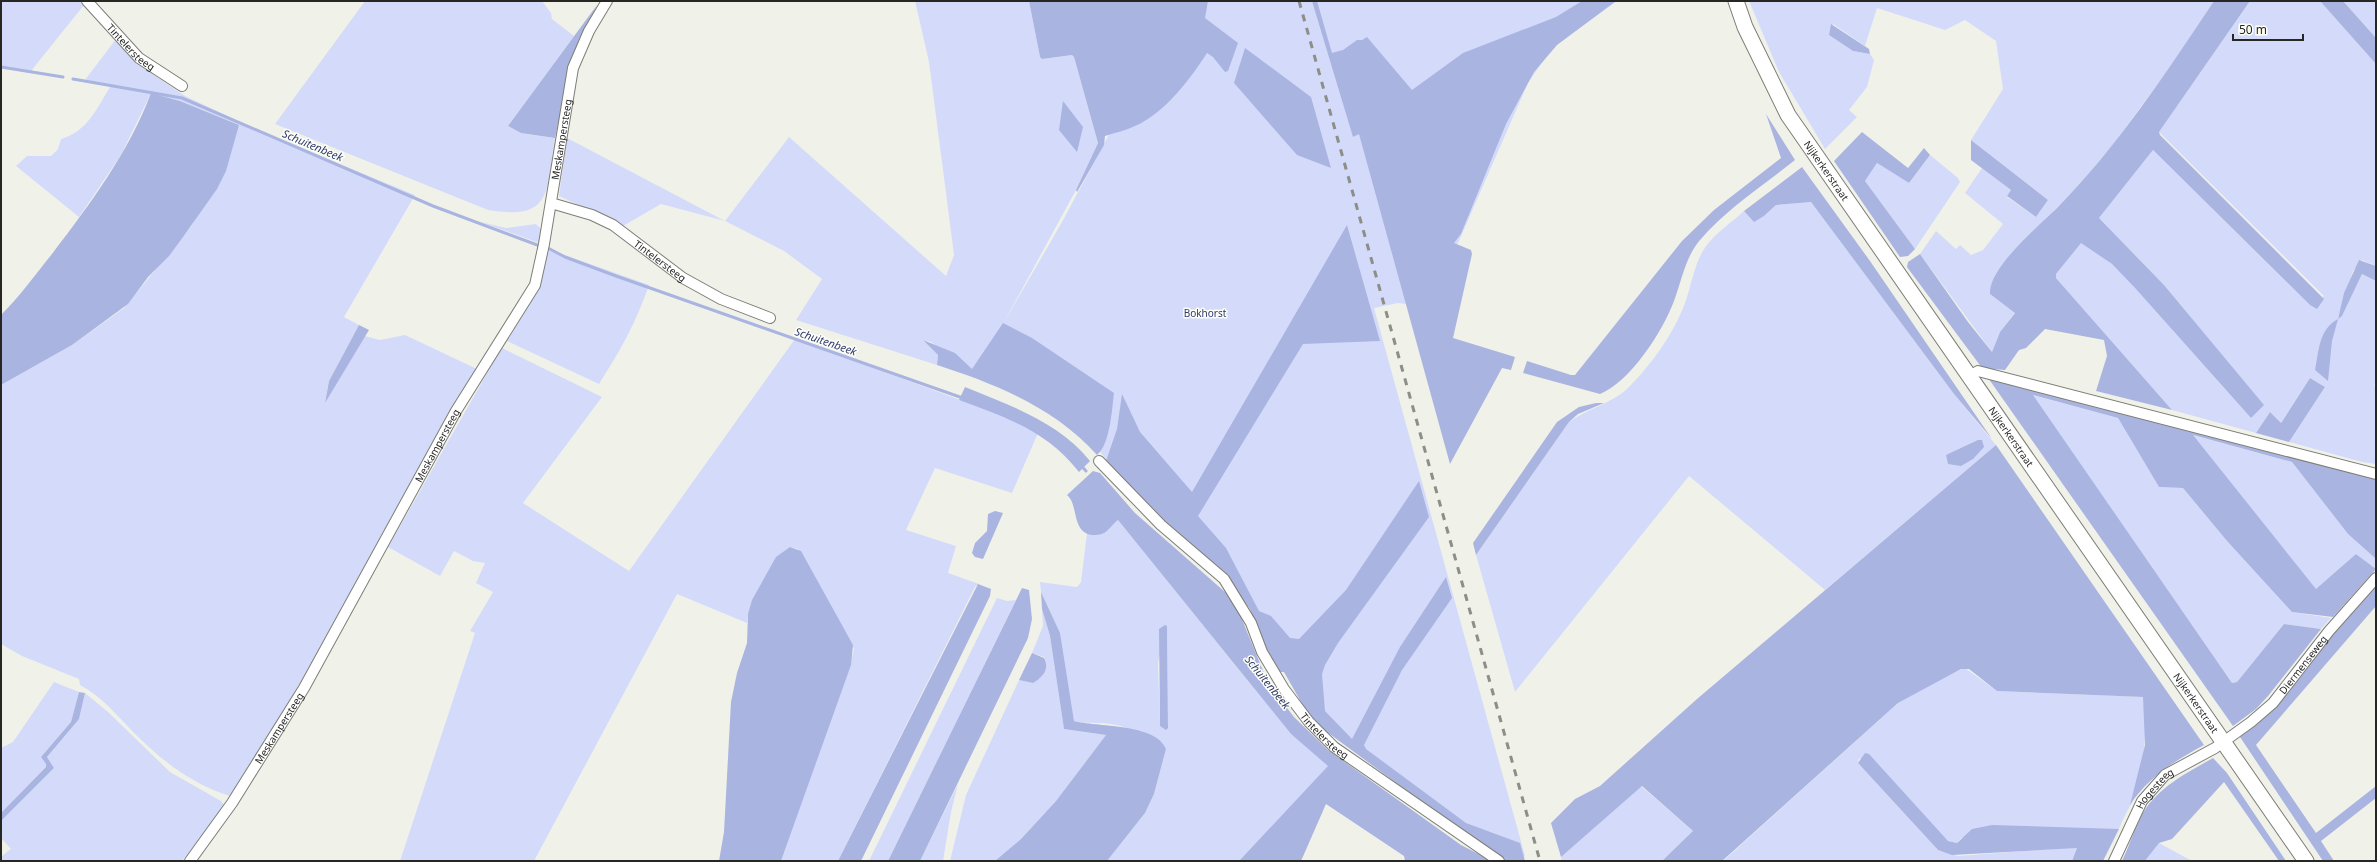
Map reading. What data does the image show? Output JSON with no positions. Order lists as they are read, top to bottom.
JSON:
{
  "streets": {
    "main road": ["Nijkerkerstraat"],
    "street": [
      "Tintelersteeg",
      "Meskampersteeg",
      "Diermenseweg",
      "Hogesteeg"
    ]
  },
  "crossings": [
    ["Tintelersteeg", "Meskampersteeg"],
    ["Nijkerkerstraat", "Diermenseweg"],
    ["Nijkerkerstraat", "Hogesteeg"],
    ["Diermenseweg", "Hogesteeg"]
  ],
  "water": ["Schuitenbeek"],
  "parks": ["Bokhorst"],
  "scale_bar": "50 m"
}
